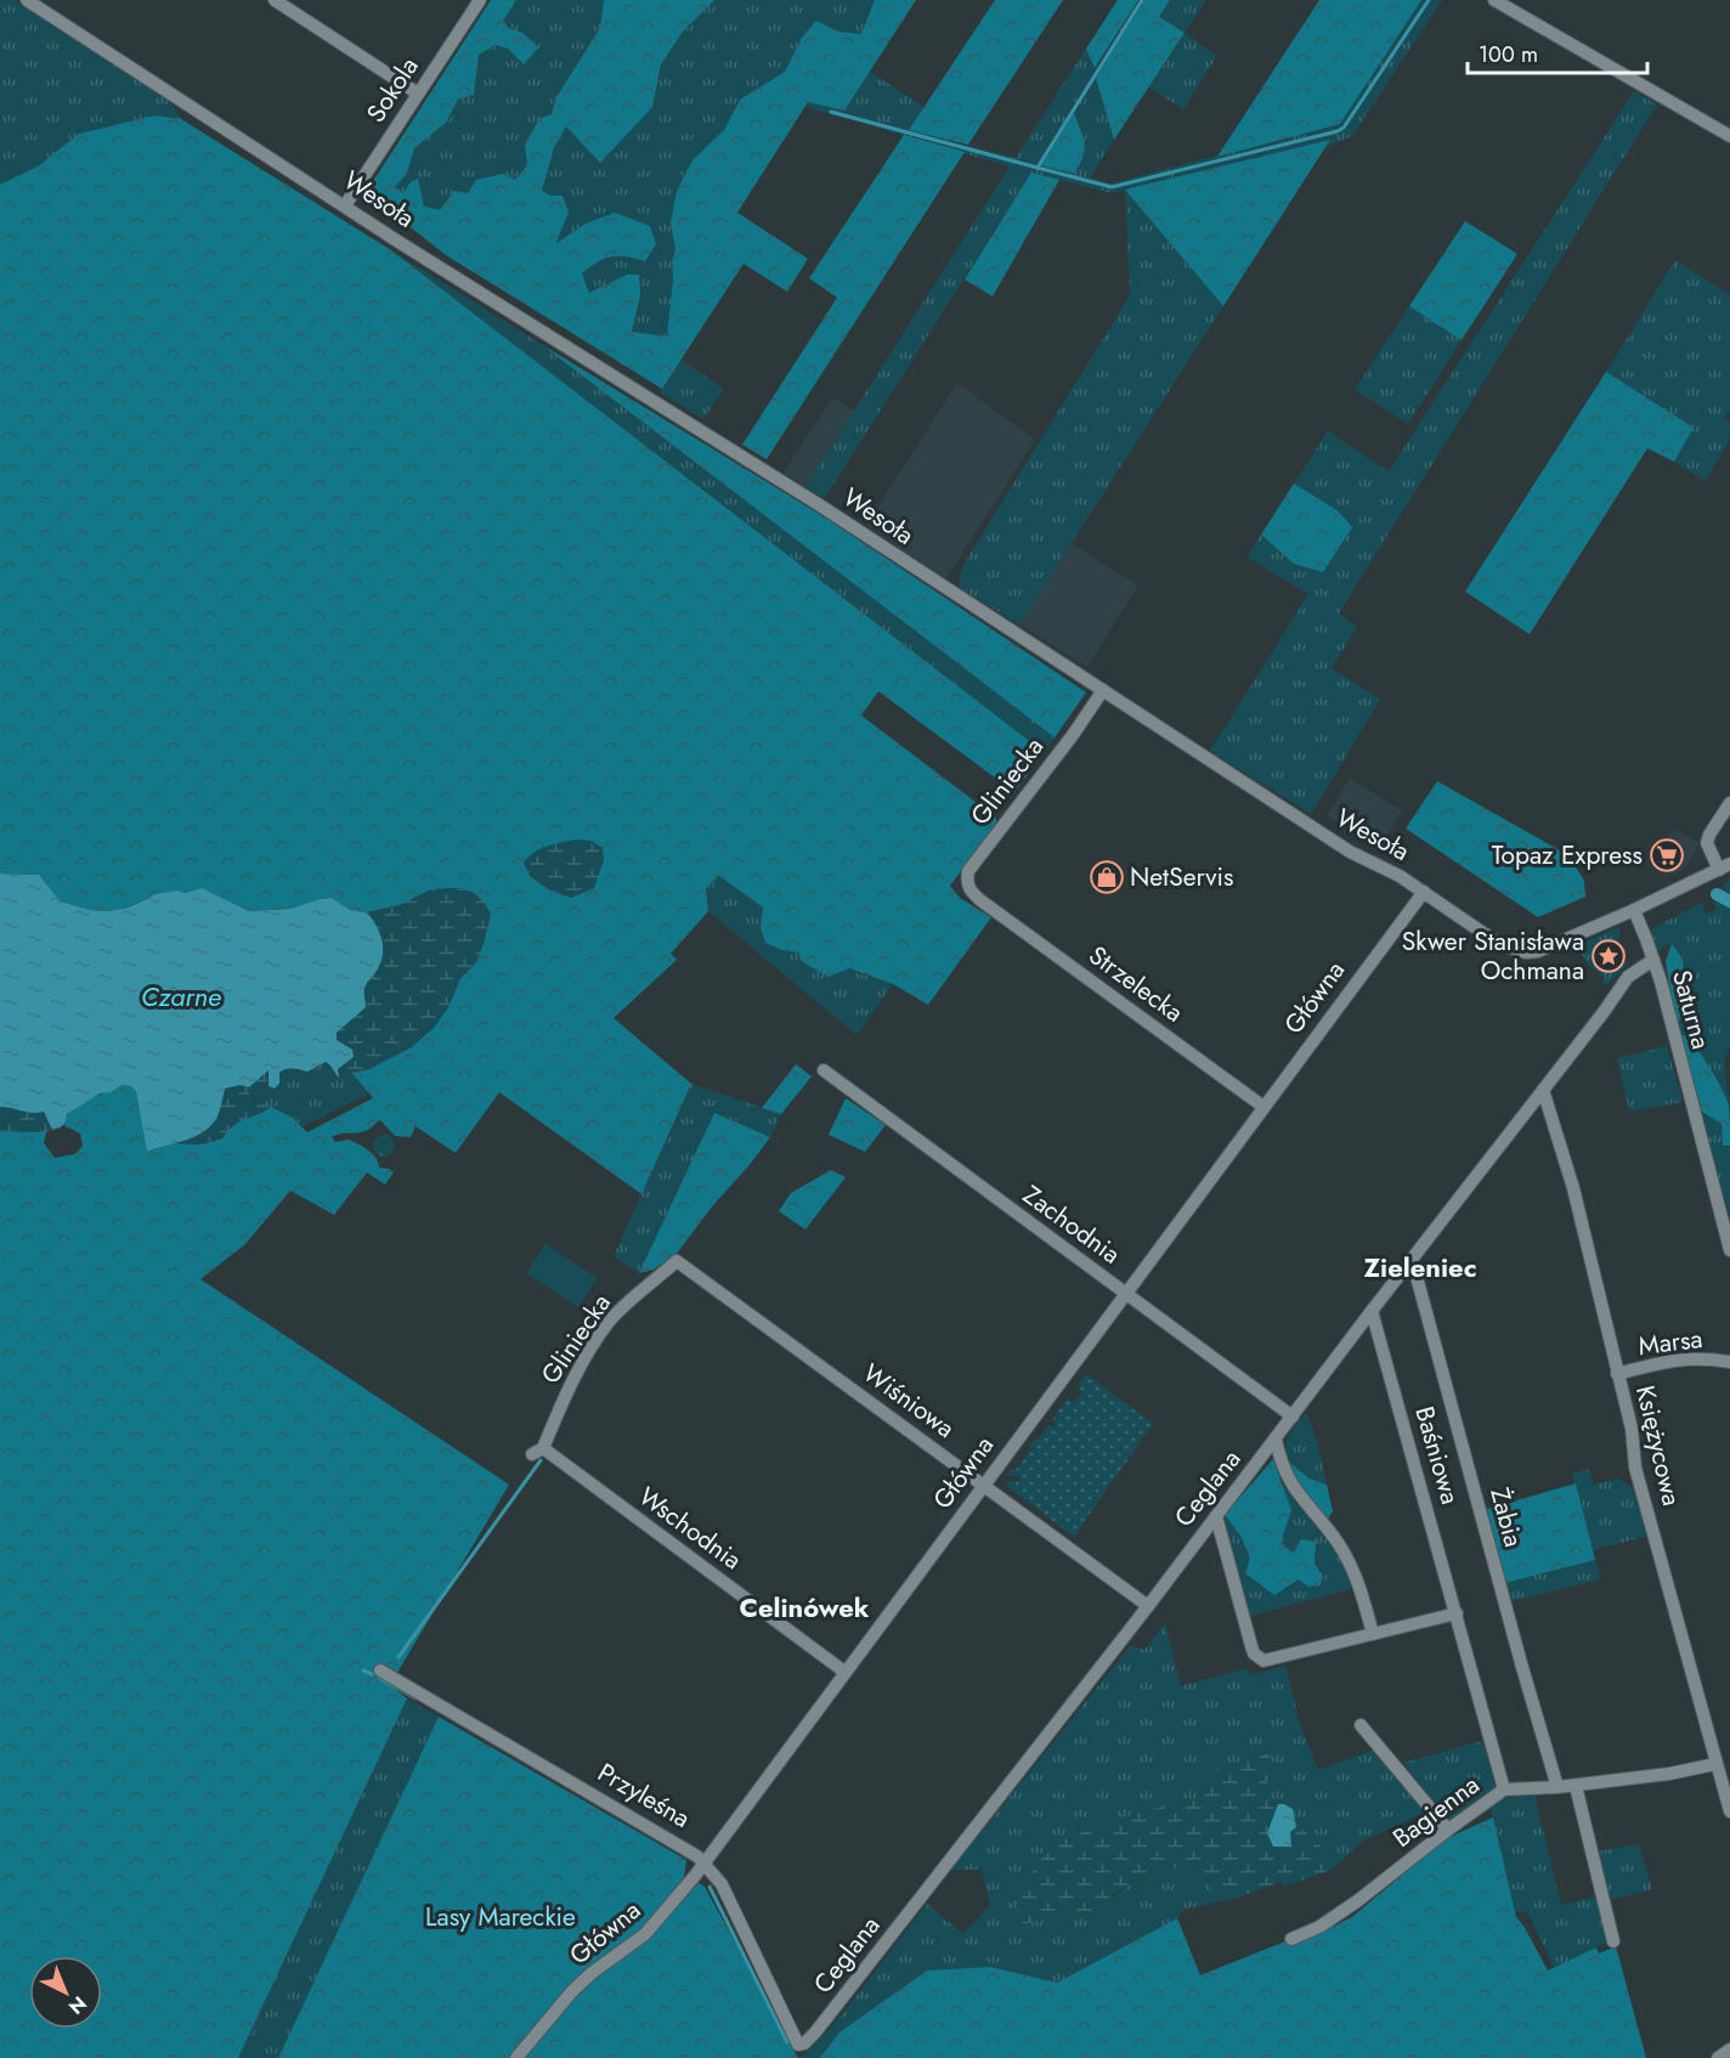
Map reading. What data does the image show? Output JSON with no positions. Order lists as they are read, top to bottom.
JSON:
{
  "streets": {
    "street": [
      "Sokola",
      "Wesoła",
      "Gliniecka",
      "Strzelecka",
      "Główna",
      "Saturna",
      "Zachodnia",
      "Marsa",
      "Wiśniowa",
      "Księżycowa",
      "Baśniowa",
      "Ceglana",
      "Żabia",
      "Wschodnia",
      "Przyleśna",
      "Bagienna"
    ]
  },
  "crossings": [
    ["Sokola", "Wesoła"],
    ["Wesoła", "Gliniecka"],
    ["Wesoła", "Główna"],
    ["Wesoła", "Saturna"],
    ["Gliniecka", "Strzelecka"],
    ["Gliniecka", "Wiśniowa"],
    ["Gliniecka", "Wschodnia"],
    ["Strzelecka", "Główna"],
    ["Główna", "Zachodnia"],
    ["Główna", "Wiśniowa"],
    ["Główna", "Wschodnia"],
    ["Główna", "Przyleśna"],
    ["Saturna", "Ceglana"],
    ["Zachodnia", "Ceglana"],
    ["Marsa", "Księżycowa"],
    ["Wiśniowa", "Ceglana"],
    ["Księżycowa", "Ceglana"],
    ["Księżycowa", "Bagienna"],
    ["Baśniowa", "Ceglana"],
    ["Baśniowa", "Bagienna"],
    ["Ceglana", "Żabia"],
    ["Ceglana", "Przyleśna"],
    ["Żabia", "Bagienna"]
  ],
  "districts": ["Zieleniec", "Celinówek"],
  "water": ["Czarne"],
  "parks": ["Lasy Mareckie"],
  "places": {
    "supermarket": ["Topaz Express"],
    "shop": ["NetServis"],
    "place": ["Skwer Stanisława Ochmana"]
  },
  "scale_bar": "100 m",
  "north": "bottom right"
}
